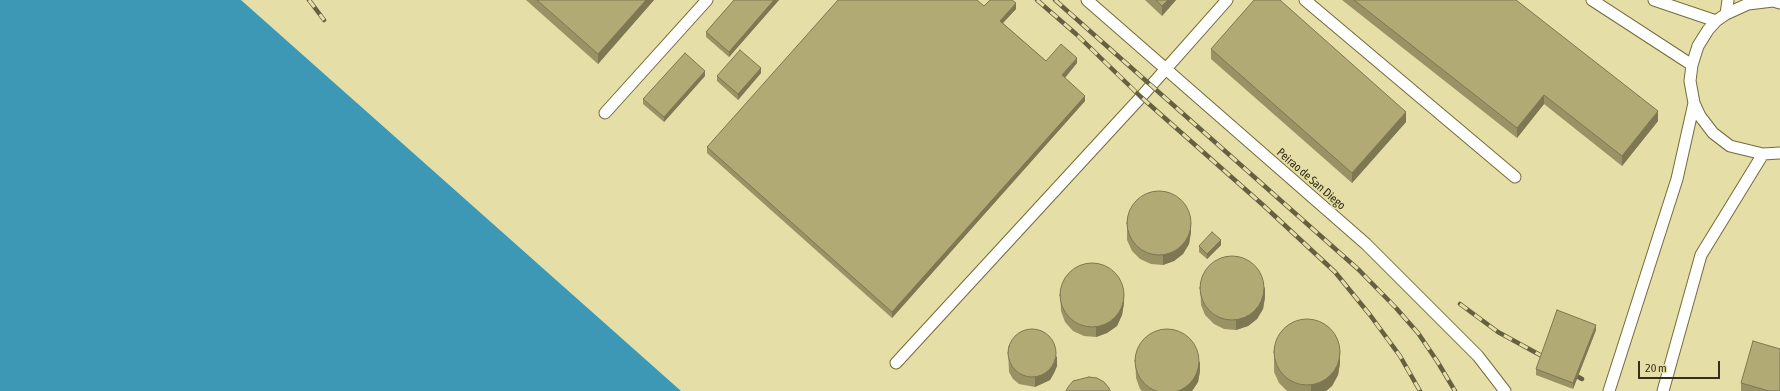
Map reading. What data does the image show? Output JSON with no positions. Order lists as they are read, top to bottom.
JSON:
{
  "streets": {
    "lane": ["Peirao de San Diego"]
  },
  "scale_bar": "20 m"
}
